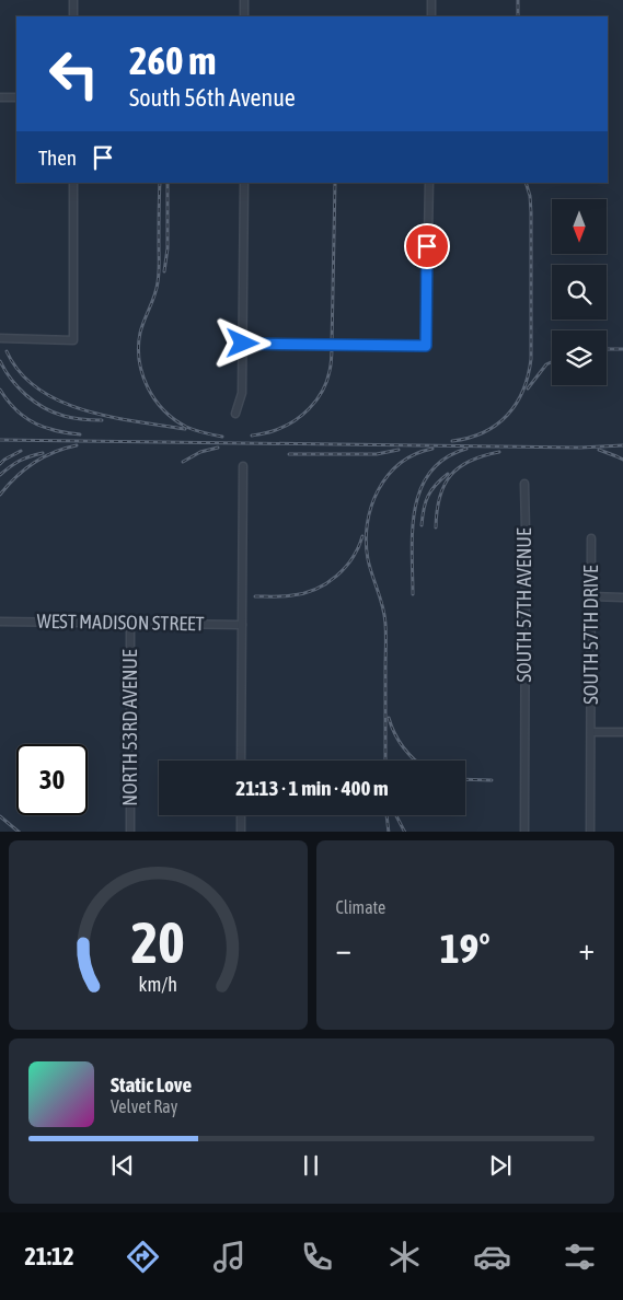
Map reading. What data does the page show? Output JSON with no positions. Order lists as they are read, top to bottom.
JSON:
{
  "streets": {
    "street": [
      "SOUTH 57TH AVENUE",
      "WEST MADISON STREET",
      "SOUTH 57TH DRIVE",
      "NORTH 53RD AVENUE"
    ]
  },
  "crossings": [
    ["WEST MADISON STREET", "NORTH 53RD AVENUE"]
  ],
  "north": "bottom",
  "page": {
    "turn": ["260 m", "South 56th Avenue"],
    "then": "Then",
    "limit": "30",
    "trip": "21:13 · 1 min · 400 m",
    "tile": "Climate",
    "heat": ["−", "19°", "+"],
    "song": ["Static Love", "Velvet Ray"],
    "tabs": "21:12",
    "gauge": ["20", "km/h"]
  }
}
